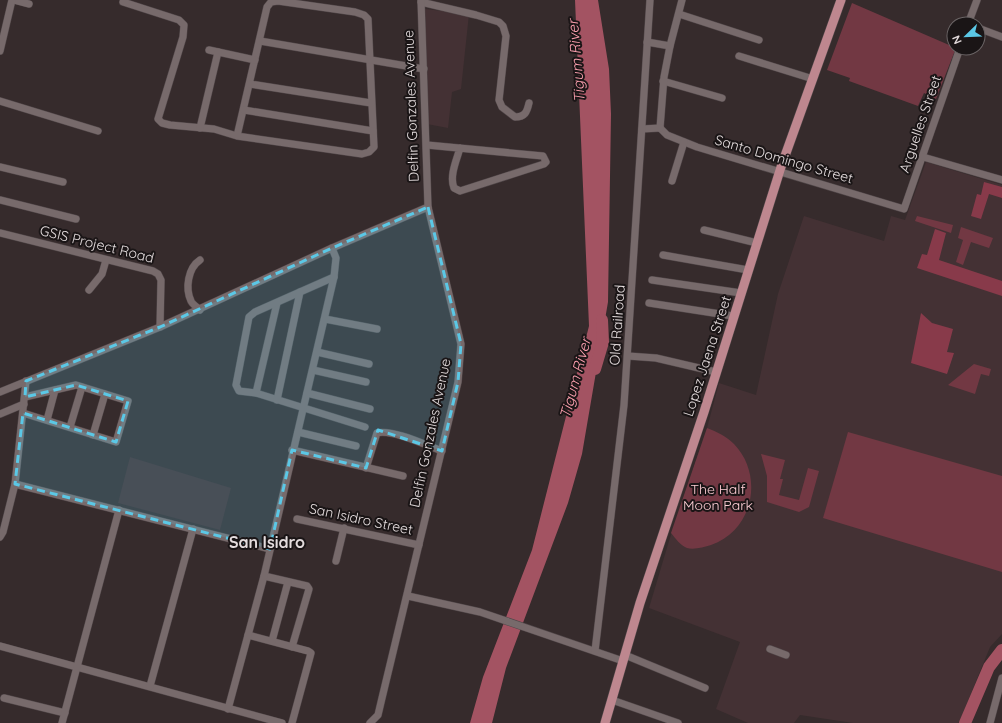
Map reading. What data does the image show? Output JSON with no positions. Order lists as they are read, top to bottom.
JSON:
{
  "streets": {
    "main road": ["Lopez Jaena Street"],
    "street": [
      "Delfin Gonzales Avenue",
      "Arguelles Street",
      "Santo Domingo Street",
      "GSIS Project Road",
      "Old Railroad",
      "San Isidro Street"
    ]
  },
  "crossings": [
    ["Delfin Gonzales Avenue", "San Isidro Street"],
    ["Arguelles Street", "Santo Domingo Street"],
    ["Santo Domingo Street", "Lopez Jaena Street"]
  ],
  "districts": ["San Isidro"],
  "water": ["Tigum River"],
  "parks": ["The Half Moon Park"],
  "north": "bottom left"
}
